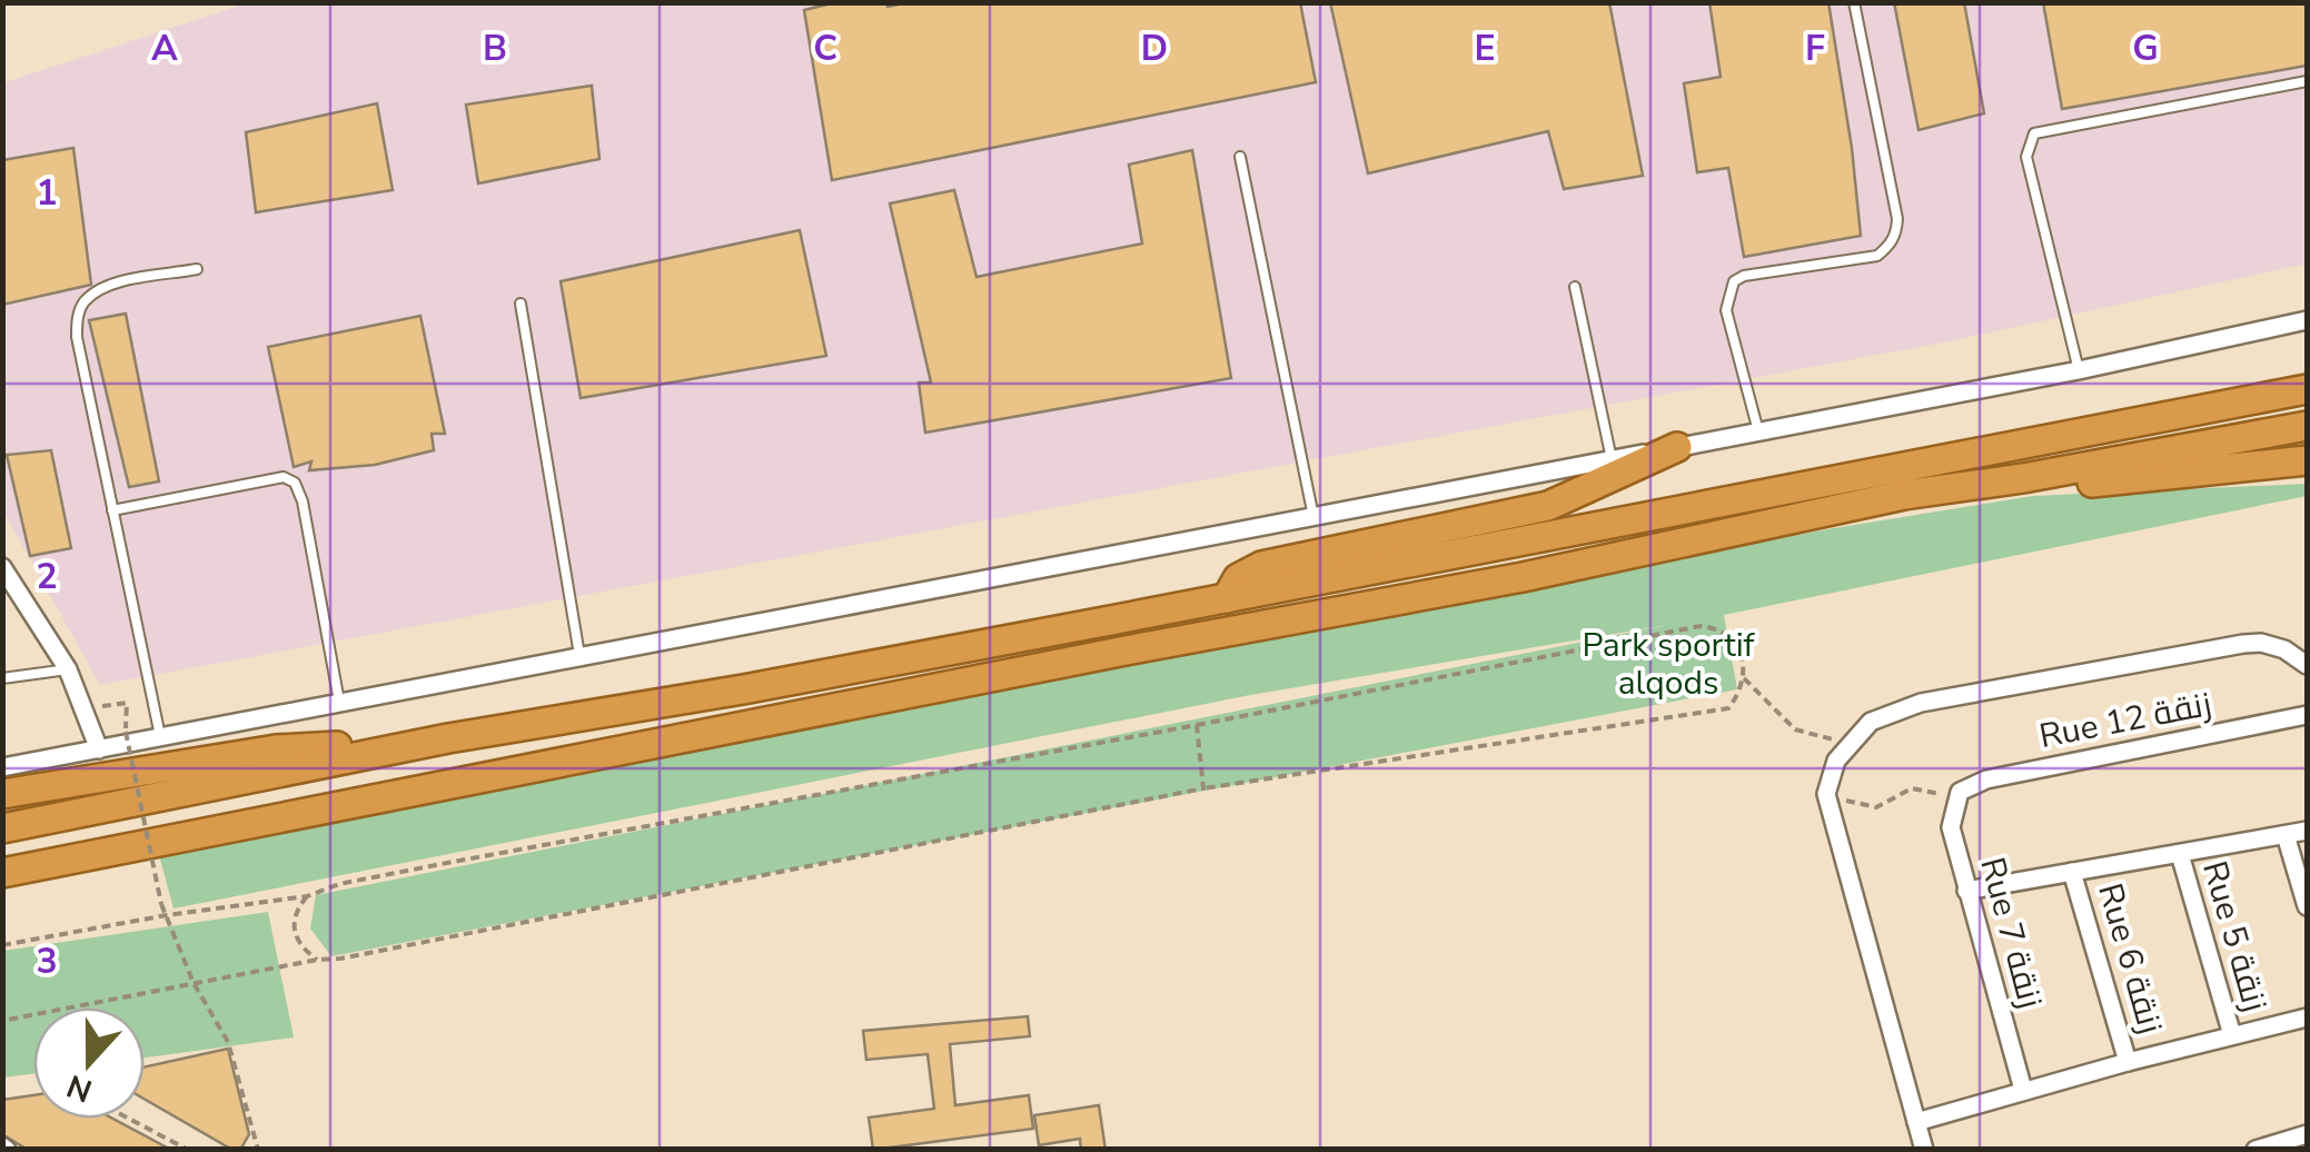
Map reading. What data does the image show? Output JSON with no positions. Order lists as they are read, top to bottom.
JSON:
{
  "streets": {
    "street": [
      "Rue 12 زنقة",
      "Rue 7 زنقة",
      "Rue 5 زنقة",
      "Rue 6 زنقة"
    ]
  },
  "crossings": [
    ["Rue 12 زنقة", "Rue 7 زنقة"]
  ],
  "parks": ["Park sportif alqods"],
  "north": "bottom",
  "grid": {
    "columns": [
      "A",
      "B",
      "C",
      "D",
      "E",
      "F",
      "G"
    ],
    "rows": ["1", "2", "3"]
  }
}
